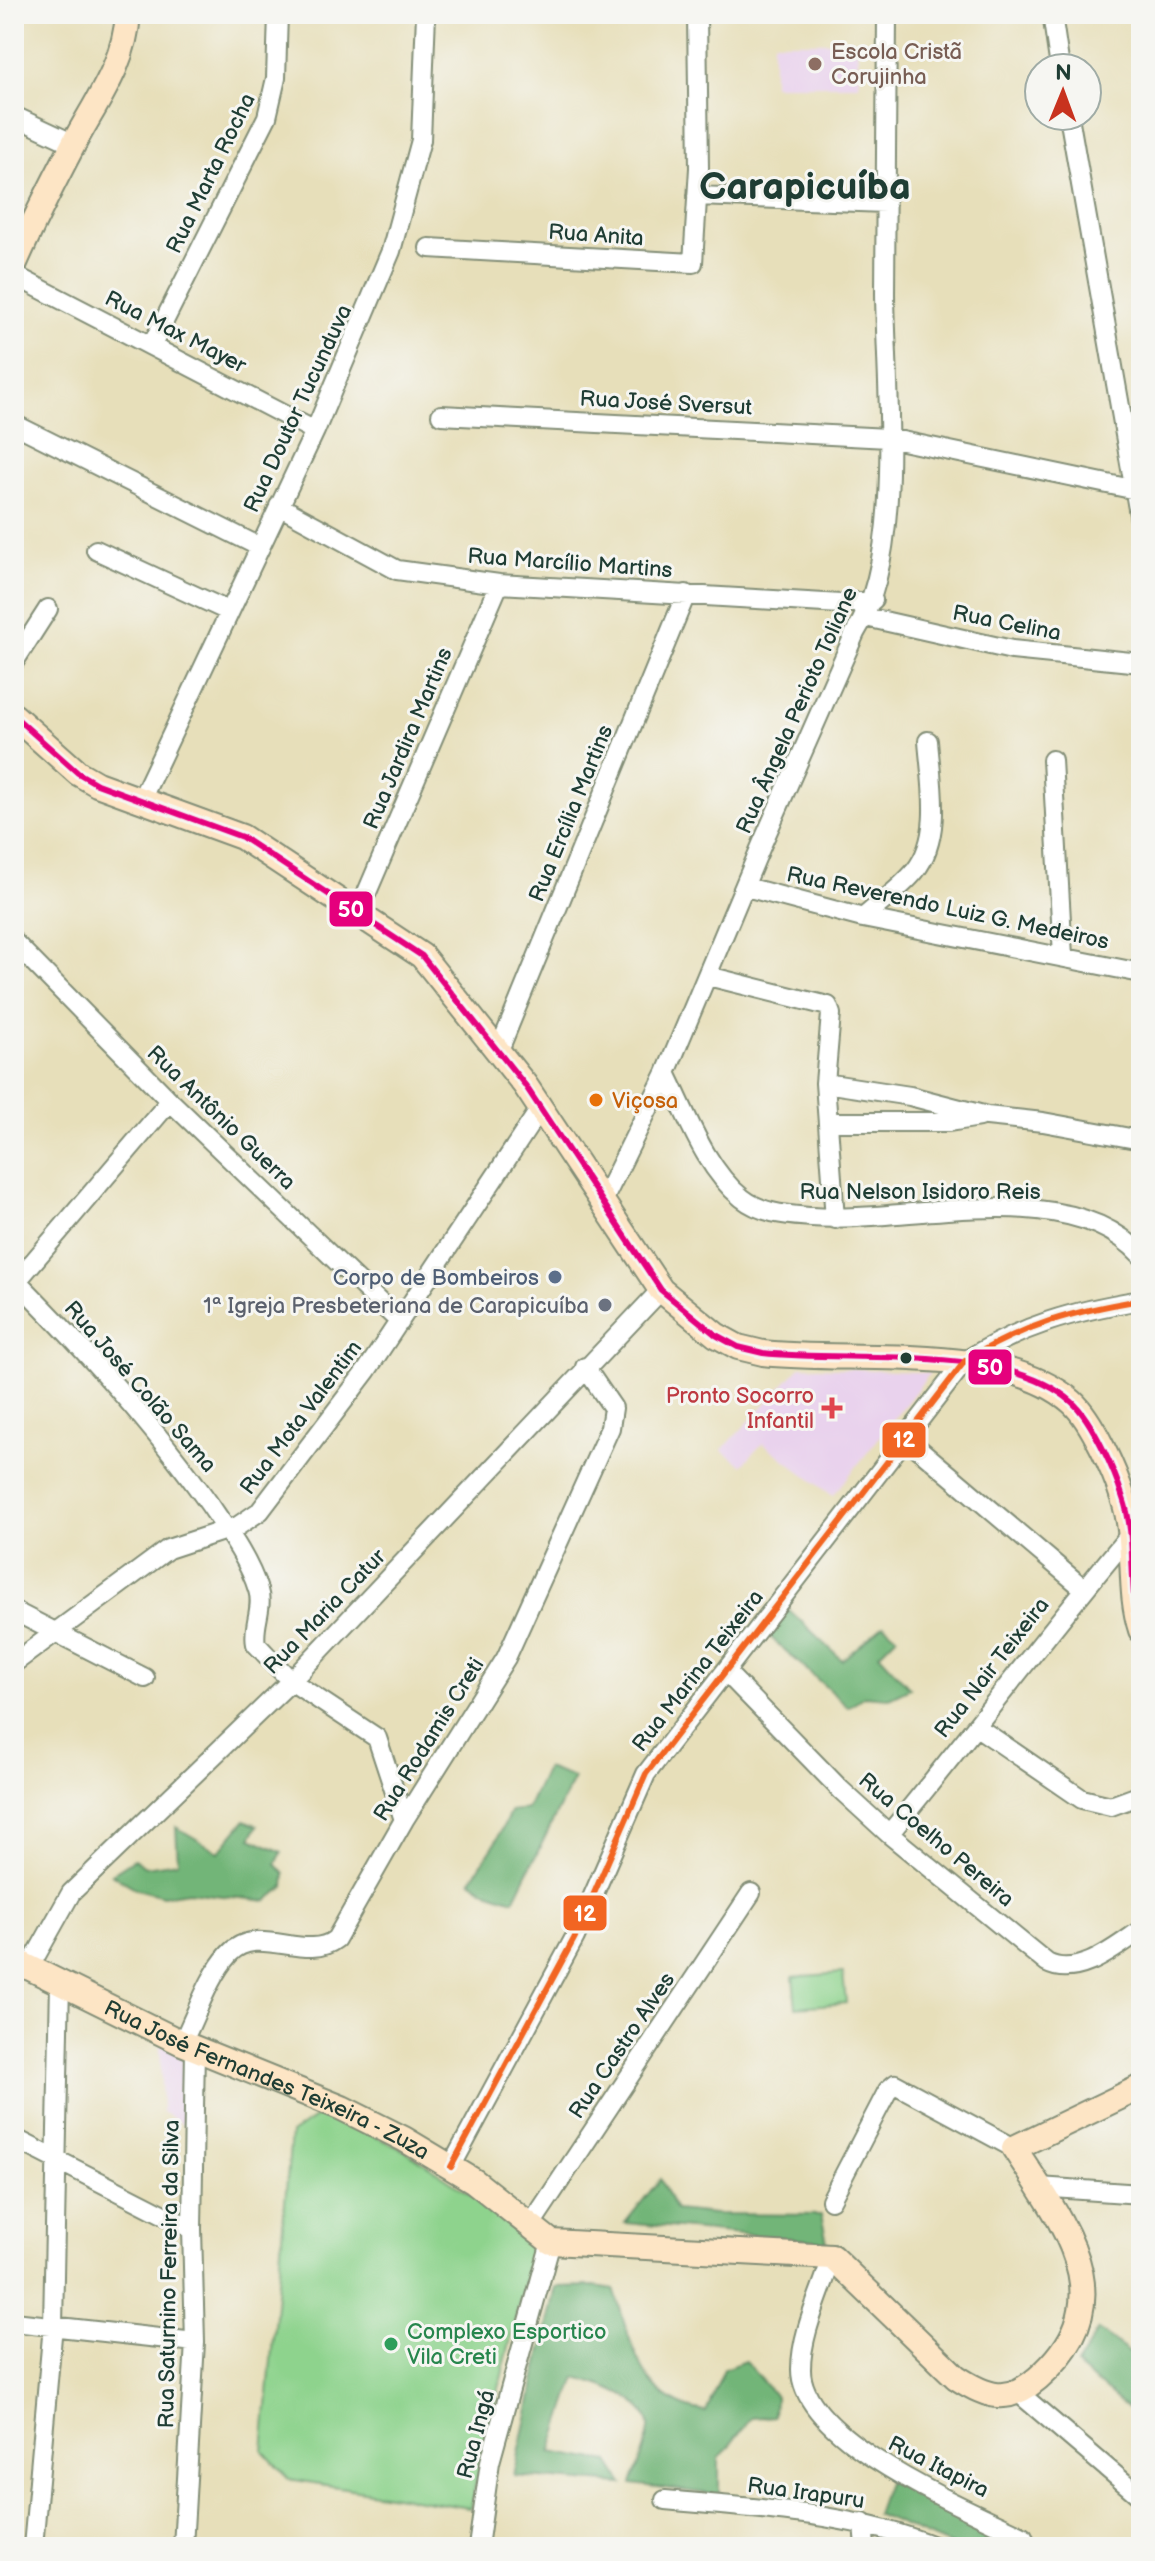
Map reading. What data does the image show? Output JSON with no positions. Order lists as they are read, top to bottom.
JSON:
{
  "streets": {
    "street": [
      "Rua Marta Rocha",
      "Rua Anita",
      "Rua Max Mayer",
      "Rua José Sversut",
      "Rua Doutor Tucunduva",
      "Rua Marcílio Martins",
      "Rua Celina",
      "Rua Ângela Perioto Toliane",
      "Rua Jardira Martins",
      "Rua Ercília Martins",
      "Rua Reverendo Luiz G. Medeiros",
      "Rua Antônio Guerra",
      "Rua Nelson Isidoro Reis",
      "Rua José Colão Sama",
      "Rua Mota Valentim",
      "Rua Maria Catur",
      "Rua Nair Teixeira",
      "Rua Marina Teixeira",
      "Rua Rodamis Creti",
      "Rua Coelho Pereira",
      "Rua Castro Alves",
      "Rua José Fernandes Teixeira - Zuza",
      "Rua Saturnino Ferreira da Silva",
      "Rua Ingá",
      "Rua Itapira",
      "Rua Irapuru"
    ]
  },
  "crossings": [
    ["Rua Marta Rocha", "Rua Max Mayer"],
    ["Rua Max Mayer", "Rua Doutor Tucunduva"],
    ["Rua José Sversut", "Rua Ângela Perioto Toliane"],
    ["Rua Doutor Tucunduva", "Rua Marcílio Martins"],
    ["Rua Marcílio Martins", "Rua Celina"],
    ["Rua Marcílio Martins", "Rua Ângela Perioto Toliane"],
    ["Rua Marcílio Martins", "Rua Jardira Martins"],
    ["Rua Marcílio Martins", "Rua Ercília Martins"],
    ["Rua Celina", "Rua Ângela Perioto Toliane"],
    ["Rua Ângela Perioto Toliane", "Rua Reverendo Luiz G. Medeiros"],
    ["Rua Ângela Perioto Toliane", "Rua Nelson Isidoro Reis"],
    ["Rua Antônio Guerra", "Rua Mota Valentim"],
    ["Rua José Colão Sama", "Rua Mota Valentim"],
    ["Rua José Colão Sama", "Rua Maria Catur"],
    ["Rua José Colão Sama", "Rua Rodamis Creti"],
    ["Rua Maria Catur", "Rua Rodamis Creti"],
    ["Rua Maria Catur", "Rua José Fernandes Teixeira - Zuza"],
    ["Rua Nair Teixeira", "Rua Coelho Pereira"],
    ["Rua Marina Teixeira", "Rua Coelho Pereira"],
    ["Rua Marina Teixeira", "Rua José Fernandes Teixeira - Zuza"],
    ["Rua Rodamis Creti", "Rua José Fernandes Teixeira - Zuza"],
    ["Rua Rodamis Creti", "Rua Saturnino Ferreira da Silva"],
    ["Rua Castro Alves", "Rua José Fernandes Teixeira - Zuza"],
    ["Rua José Fernandes Teixeira - Zuza", "Rua Saturnino Ferreira da Silva"],
    ["Rua José Fernandes Teixeira - Zuza", "Rua Ingá"]
  ],
  "districts": ["Carapicuíba"],
  "places": {
    "other": [
      "Escola Cristã Corujinha",
      "Viçosa",
      "Corpo de Bombeiros",
      "1ª Igreja Presbeteriana de Carapicuíba",
      "Complexo Esportico Vila Creti"
    ],
    "health": ["Pronto Socorro Infantil"]
  },
  "lines": ["transit line 50", "transit line 12"],
  "north": "top"
}
